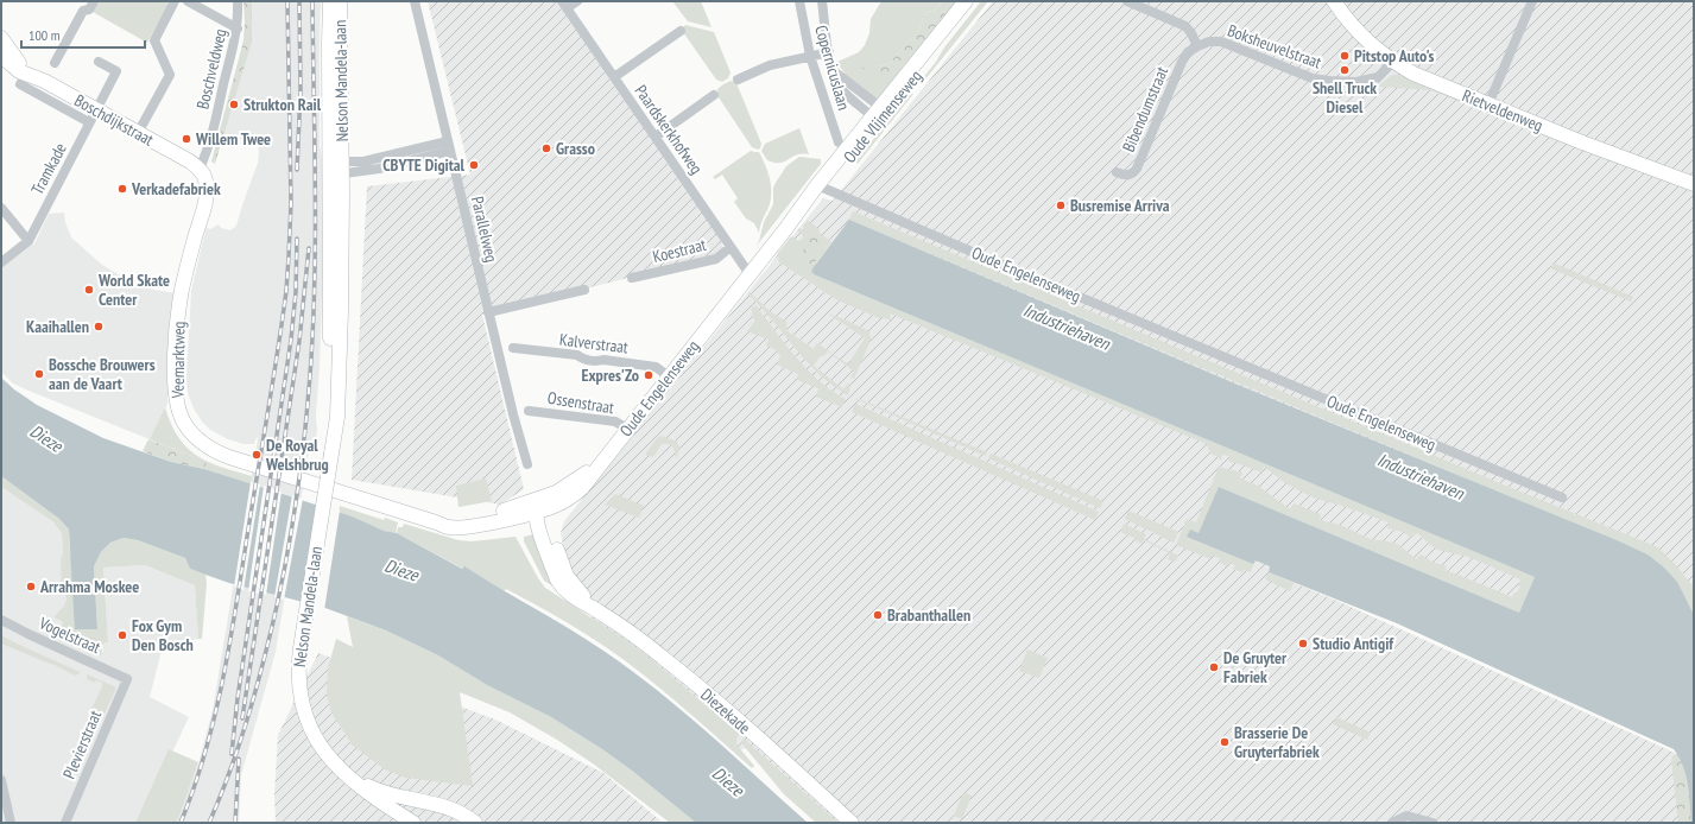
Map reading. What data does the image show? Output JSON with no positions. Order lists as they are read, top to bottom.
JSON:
{
  "streets": {
    "street": [
      "Boksheuvelstraat",
      "Copernicuslaan",
      "Boschveldweg",
      "Nelson Mandela-laan",
      "Bibendumstraat",
      "Rietveldenweg",
      "Oude Vlijmenseweg",
      "Boschdijkstraat",
      "Paardskerkhofweg",
      "Tramkade",
      "Parallelweg",
      "Koestraat",
      "Oude Engelenseweg",
      "Kalverstraat",
      "Veemarktweg",
      "Ossenstraat",
      "Vogelstraat",
      "Diezekade",
      "Plevierstraat"
    ]
  },
  "crossings": [
    ["Boksheuvelstraat", "Bibendumstraat"],
    ["Boksheuvelstraat", "Rietveldenweg"],
    ["Copernicuslaan", "Oude Vlijmenseweg"],
    ["Boschveldweg", "Boschdijkstraat"],
    ["Boschveldweg", "Veemarktweg"],
    ["Oude Vlijmenseweg", "Oude Engelenseweg"],
    ["Boschdijkstraat", "Tramkade"],
    ["Boschdijkstraat", "Veemarktweg"],
    ["Paardskerkhofweg", "Koestraat"],
    ["Paardskerkhofweg", "Oude Engelenseweg"],
    ["Oude Engelenseweg", "Kalverstraat"],
    ["Oude Engelenseweg", "Veemarktweg"],
    ["Oude Engelenseweg", "Ossenstraat"],
    ["Oude Engelenseweg", "Diezekade"],
    ["Veemarktweg", "Diezekade"],
    ["Vogelstraat", "Plevierstraat"]
  ],
  "water": ["Industriehaven", "Dieze"],
  "places": [
    "Pitstop Auto's",
    "Shell Truck Diesel",
    "Strukton Rail",
    "Willem Twee",
    "Grasso",
    "CBYTE Digital",
    "Verkadefabriek",
    "Busremise Arriva",
    "World Skate Center",
    "Kaaihallen",
    "Bossche Brouwers aan de Vaart",
    "Expres'Zo",
    "De Royal Welshbrug",
    "Arrahma Moskee",
    "Brabanthallen",
    "Fox Gym Den Bosch",
    "Studio Antigif",
    "De Gruyter Fabriek",
    "Brasserie De Gruyterfabriek"
  ],
  "scale_bar": "100 m"
}
